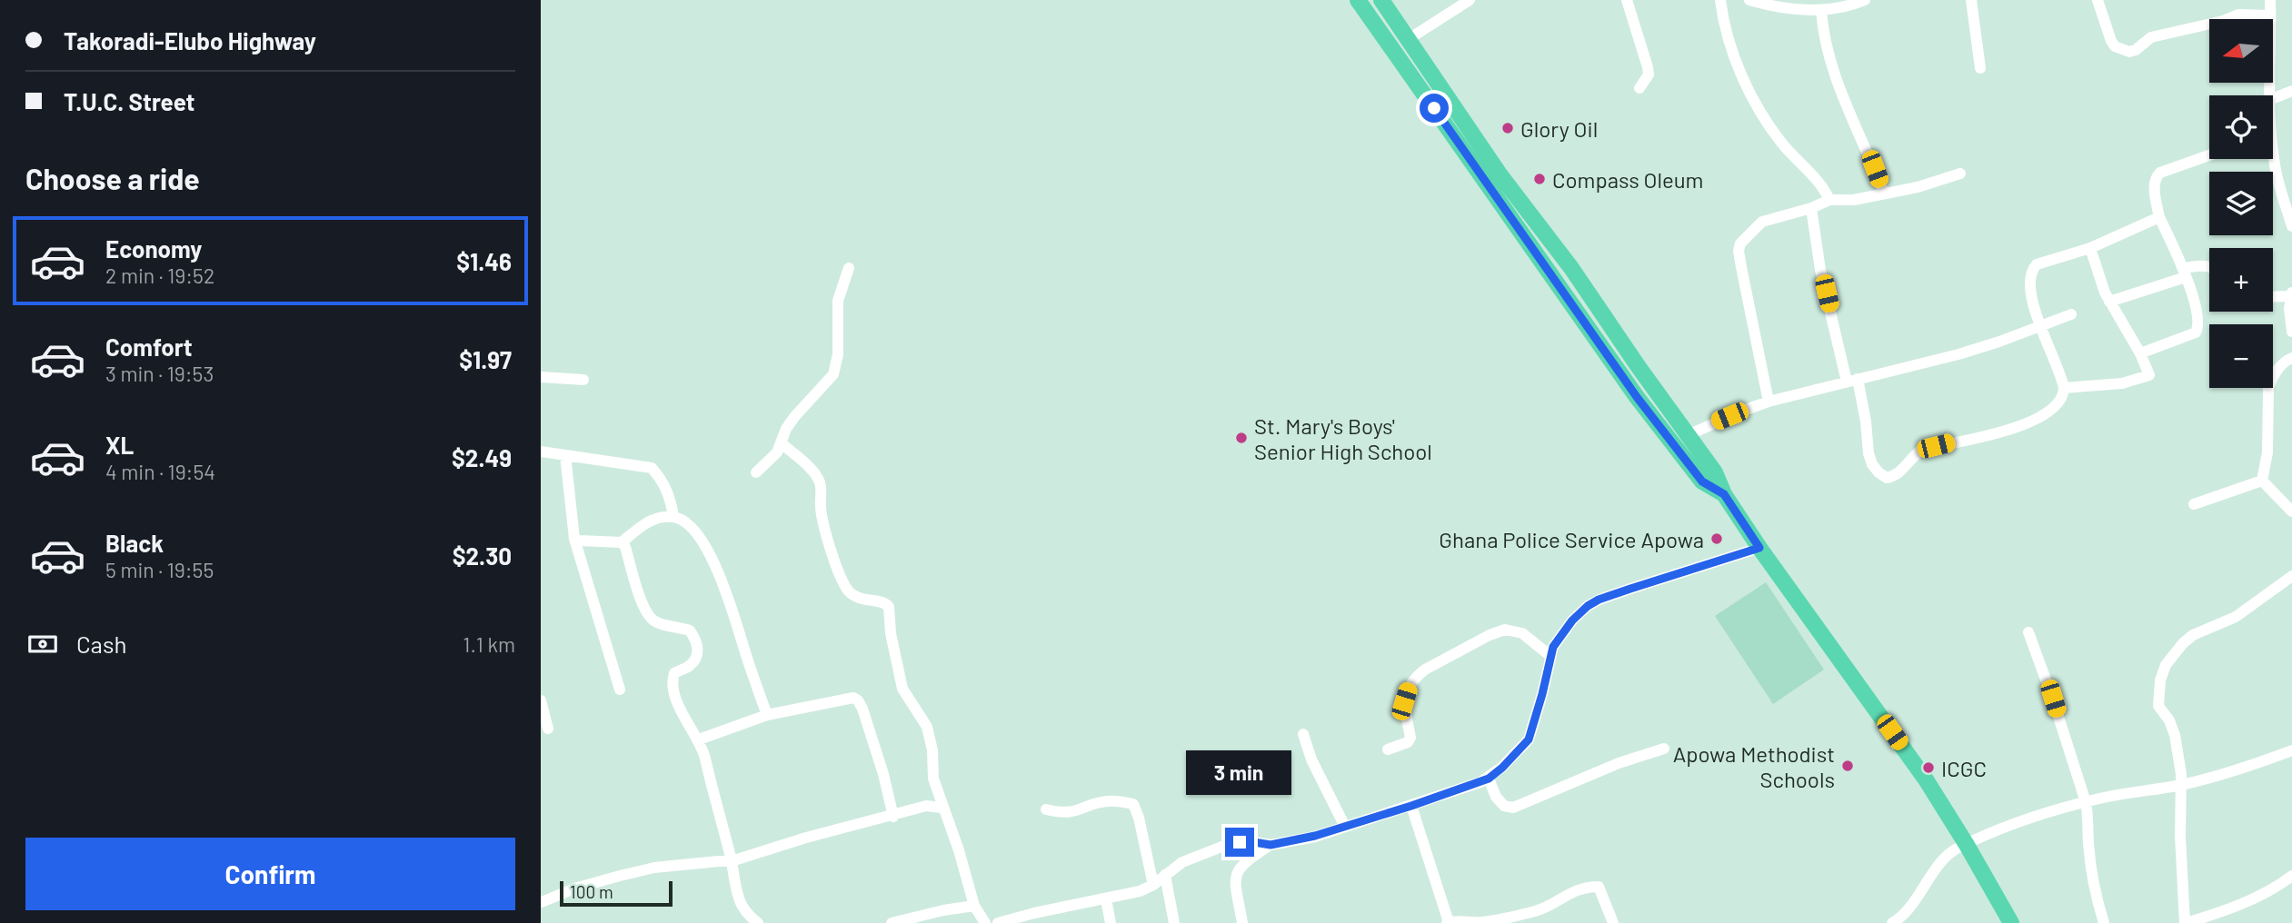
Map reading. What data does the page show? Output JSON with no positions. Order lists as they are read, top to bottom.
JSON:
{
  "places": [
    "Glory Oil",
    "Compass Oleum",
    "St. Mary's Boys' Senior High School",
    "Ghana Police Service Apowa",
    "Apowa Methodist Schools",
    "ICGC"
  ],
  "scale_bar": "100 m",
  "north": "left",
  "page": {
    "banner": ["Takoradi-Elubo Highway", "T.U.C. Street"],
    "map_buttons": ["+", "−"],
    "heading": "Choose a ride",
    "list": [
      {
        "name": "Economy",
        "note": "2 min · 19:52",
        "value": "$1.46"
      },
      {
        "name": "Comfort",
        "note": "3 min · 19:53",
        "value": "$1.97"
      },
      {
        "name": "XL",
        "note": "4 min · 19:54",
        "value": "$2.49"
      },
      {
        "name": "Black",
        "note": "5 min · 19:55",
        "value": "$2.30"
      }
    ],
    "pay": ["Cash", "1.1 km"],
    "bubble": "3 min",
    "buttons": "Confirm",
    "scale": "100 m"
  }
}
